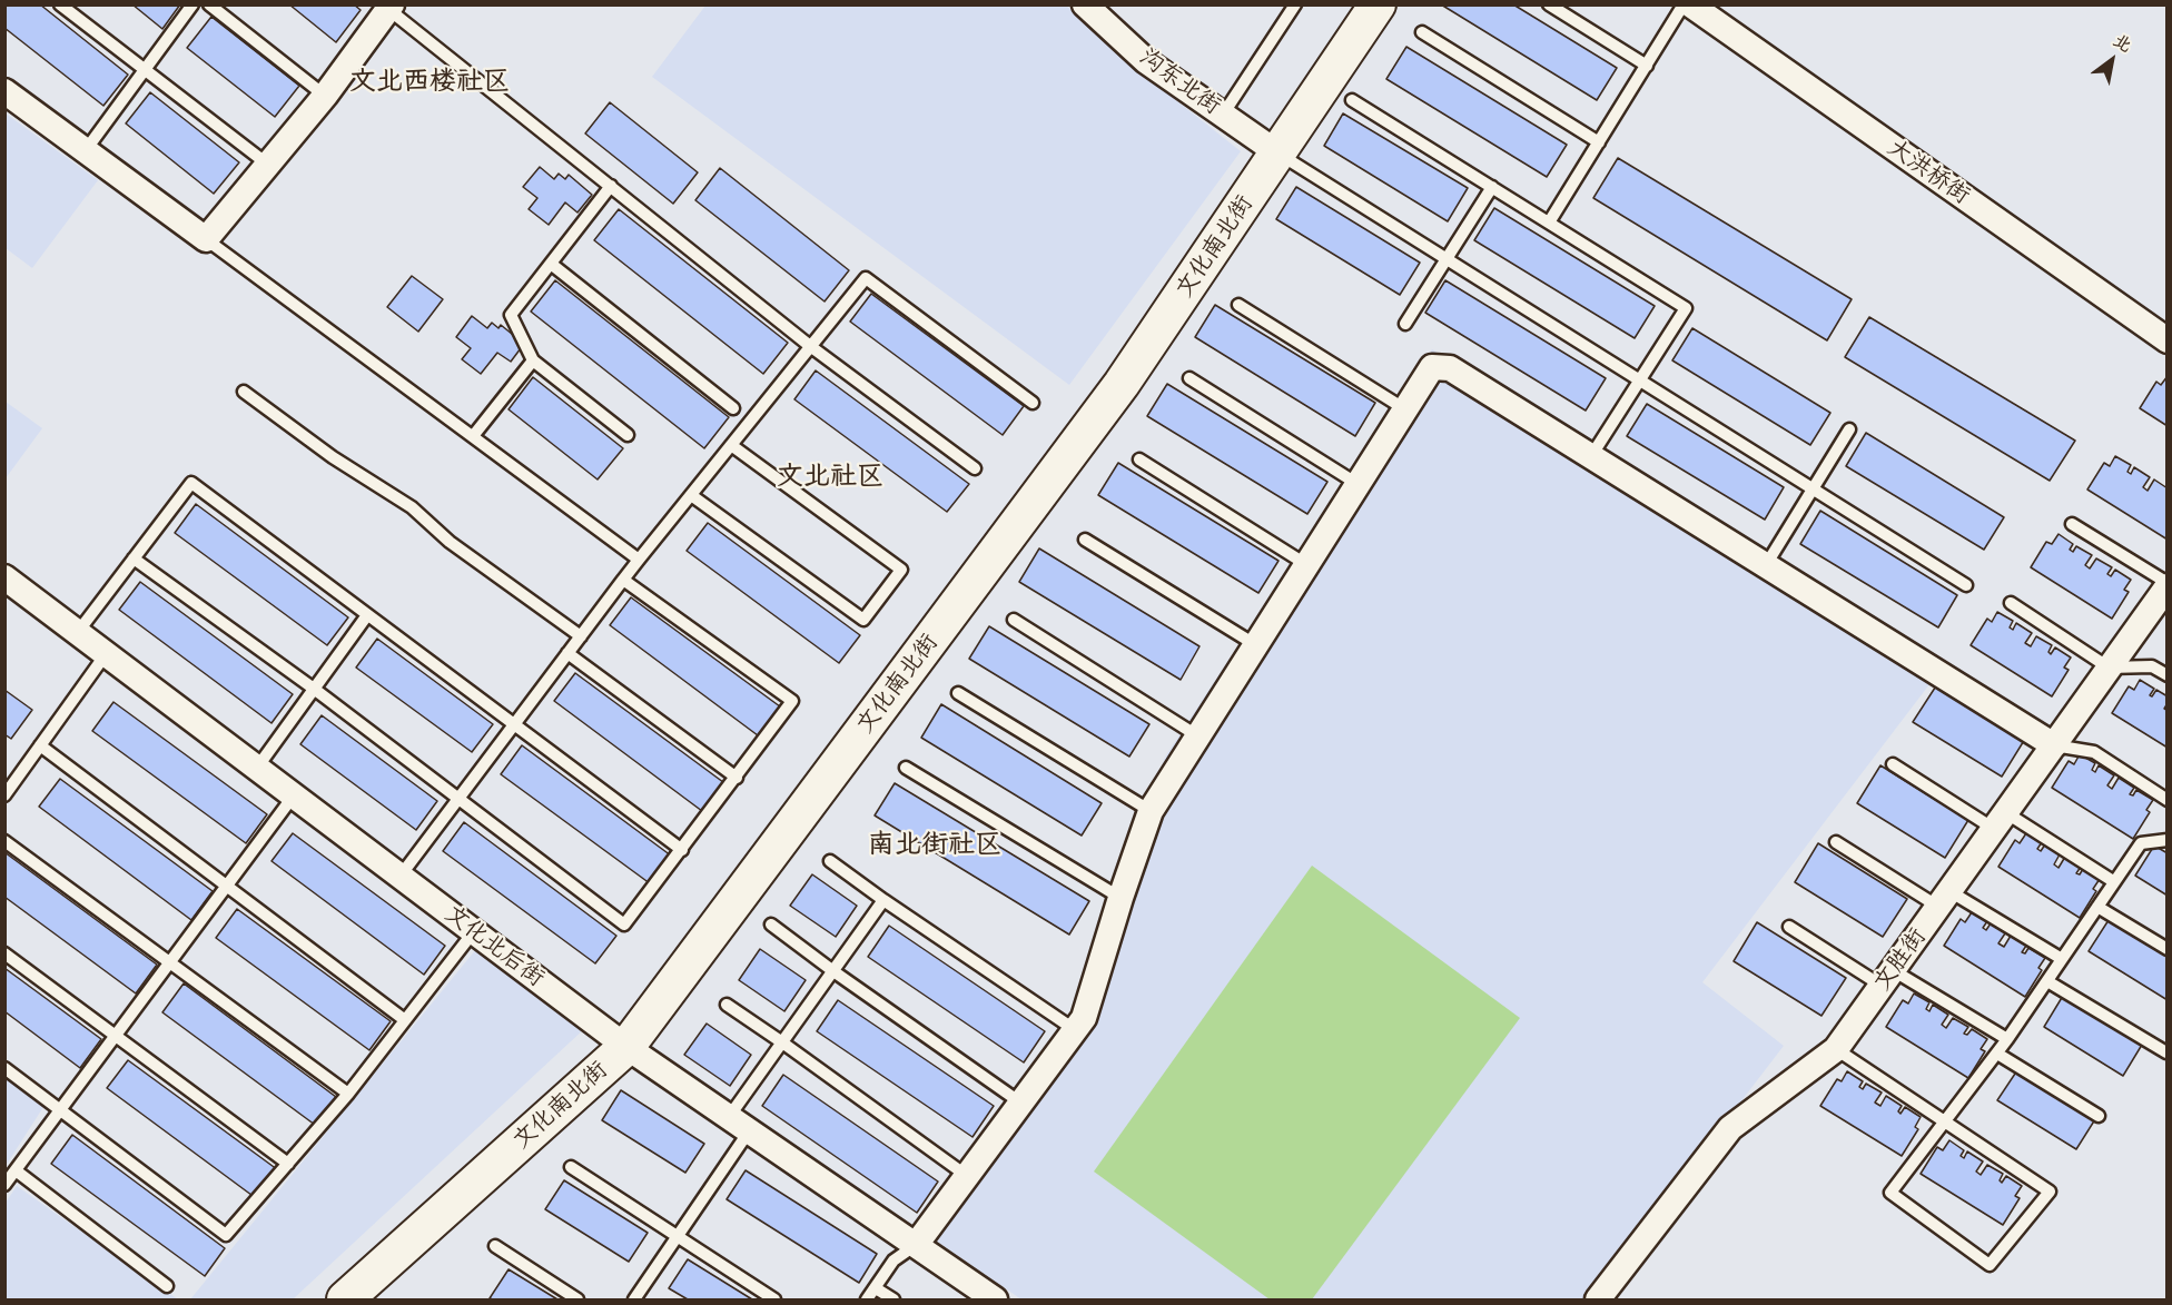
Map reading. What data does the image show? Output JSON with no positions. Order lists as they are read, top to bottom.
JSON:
{
  "streets": {
    "street": [
      "沟东北街",
      "大洪桥街",
      "文化南北街",
      "文化北后街",
      "文胜街"
    ]
  },
  "crossings": [
    ["沟东北街", "文化南北街"],
    ["文化南北街", "文化北后街"]
  ],
  "districts": ["文北西楼社区", "文北社区", "南北街社区"],
  "north": "top right"
}
